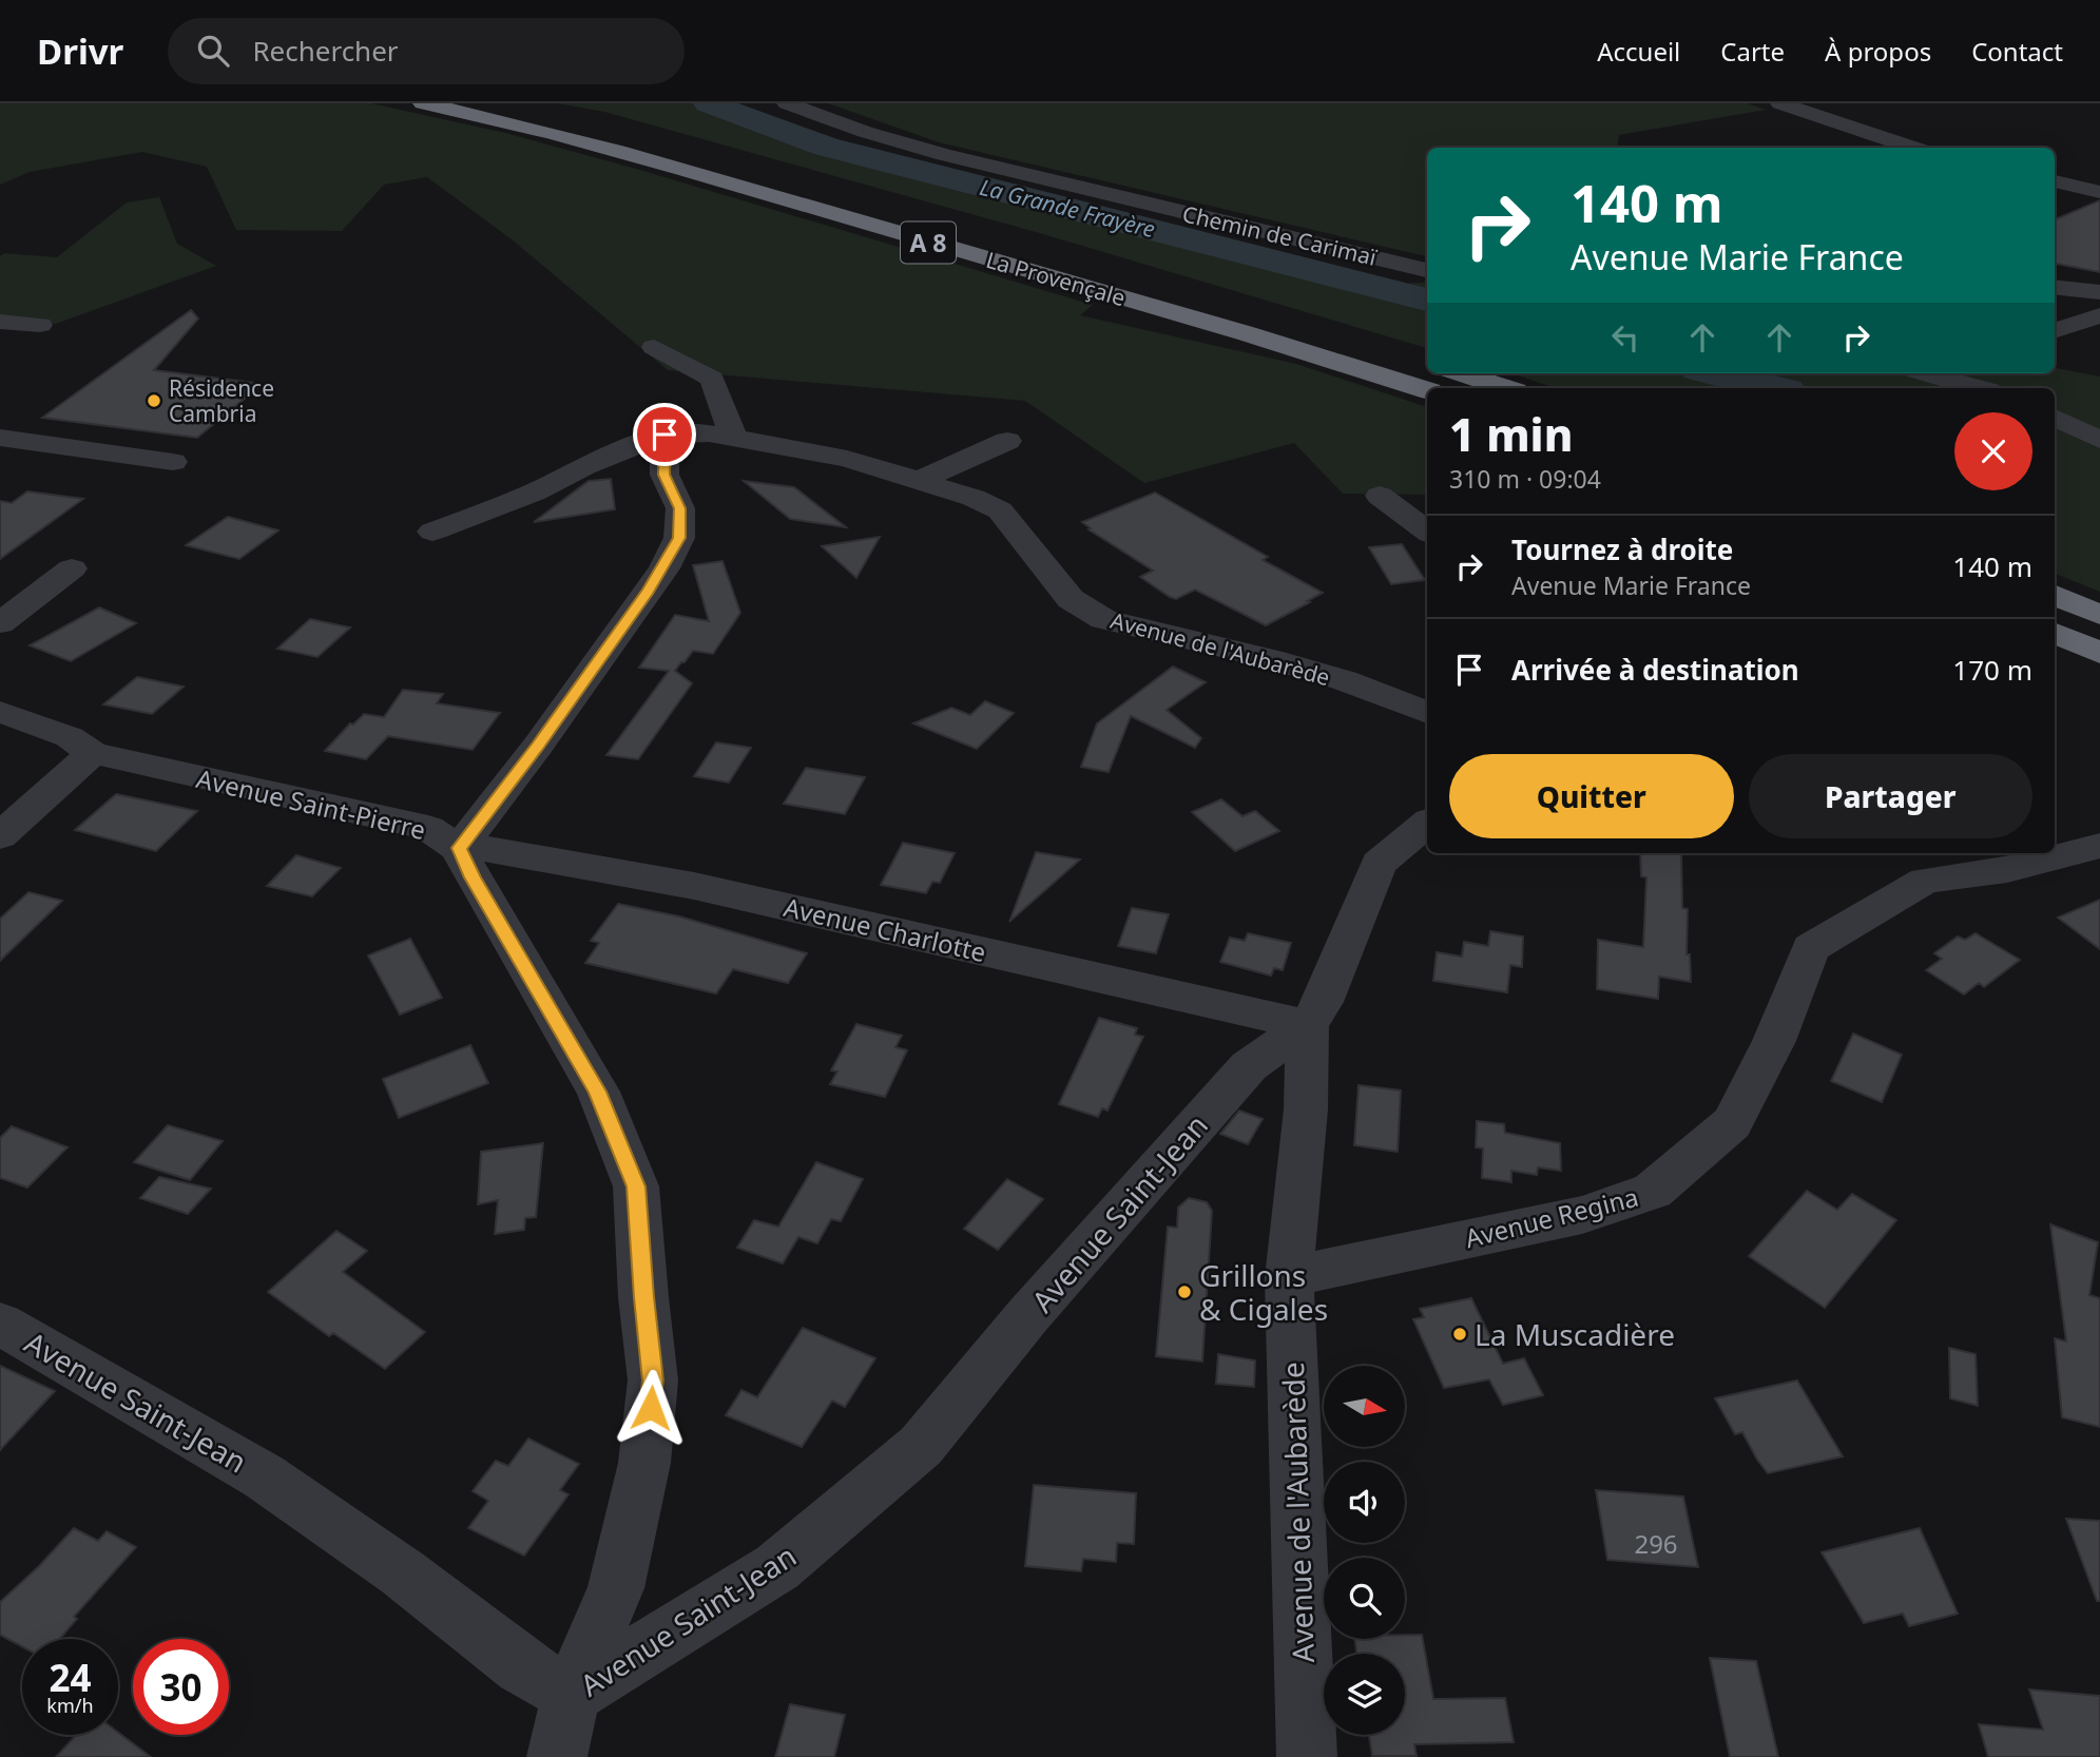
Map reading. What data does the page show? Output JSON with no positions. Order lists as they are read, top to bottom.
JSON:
{
  "streets": {
    "highway": ["A 8", "La Provençale"],
    "street": [
      "Chemin de Carimaï",
      "Avenue de l'Aubarède",
      "Avenue Saint-Pierre",
      "Avenue Charlotte",
      "Avenue Saint-Jean",
      "Avenue Regina"
    ]
  },
  "crossings": [
    ["Avenue de l'Aubarède", "Avenue Charlotte"],
    ["Avenue de l'Aubarède", "Avenue Saint-Jean"],
    ["Avenue de l'Aubarède", "Avenue Regina"],
    ["Avenue Saint-Pierre", "Avenue Charlotte"],
    ["Avenue Saint-Pierre", "Avenue Saint-Jean"],
    ["Avenue Charlotte", "Avenue Saint-Jean"]
  ],
  "water": ["La Grande Frayère"],
  "places": ["Résidence Cambria", "Grillons & Cigales", "La Muscadière"],
  "house_numbers": ["296"],
  "north": "right",
  "page": {
    "header": "Drivr",
    "search": "Rechercher",
    "nav": [
      "Accueil",
      "Carte",
      "À propos",
      "Contact"
    ],
    "turn": ["140 m", "Avenue Marie France"],
    "heading": ["1 min", "310 m · 09:04"],
    "list": [
      {
        "name": "Tournez à droite",
        "note": "Avenue Marie France",
        "value": "140 m"
      },
      {
        "name": "Arrivée à destination",
        "value": "170 m"
      }
    ],
    "buttons": ["Quitter", "Partager"],
    "speed": "24 km/h",
    "limit": "30"
  }
}
